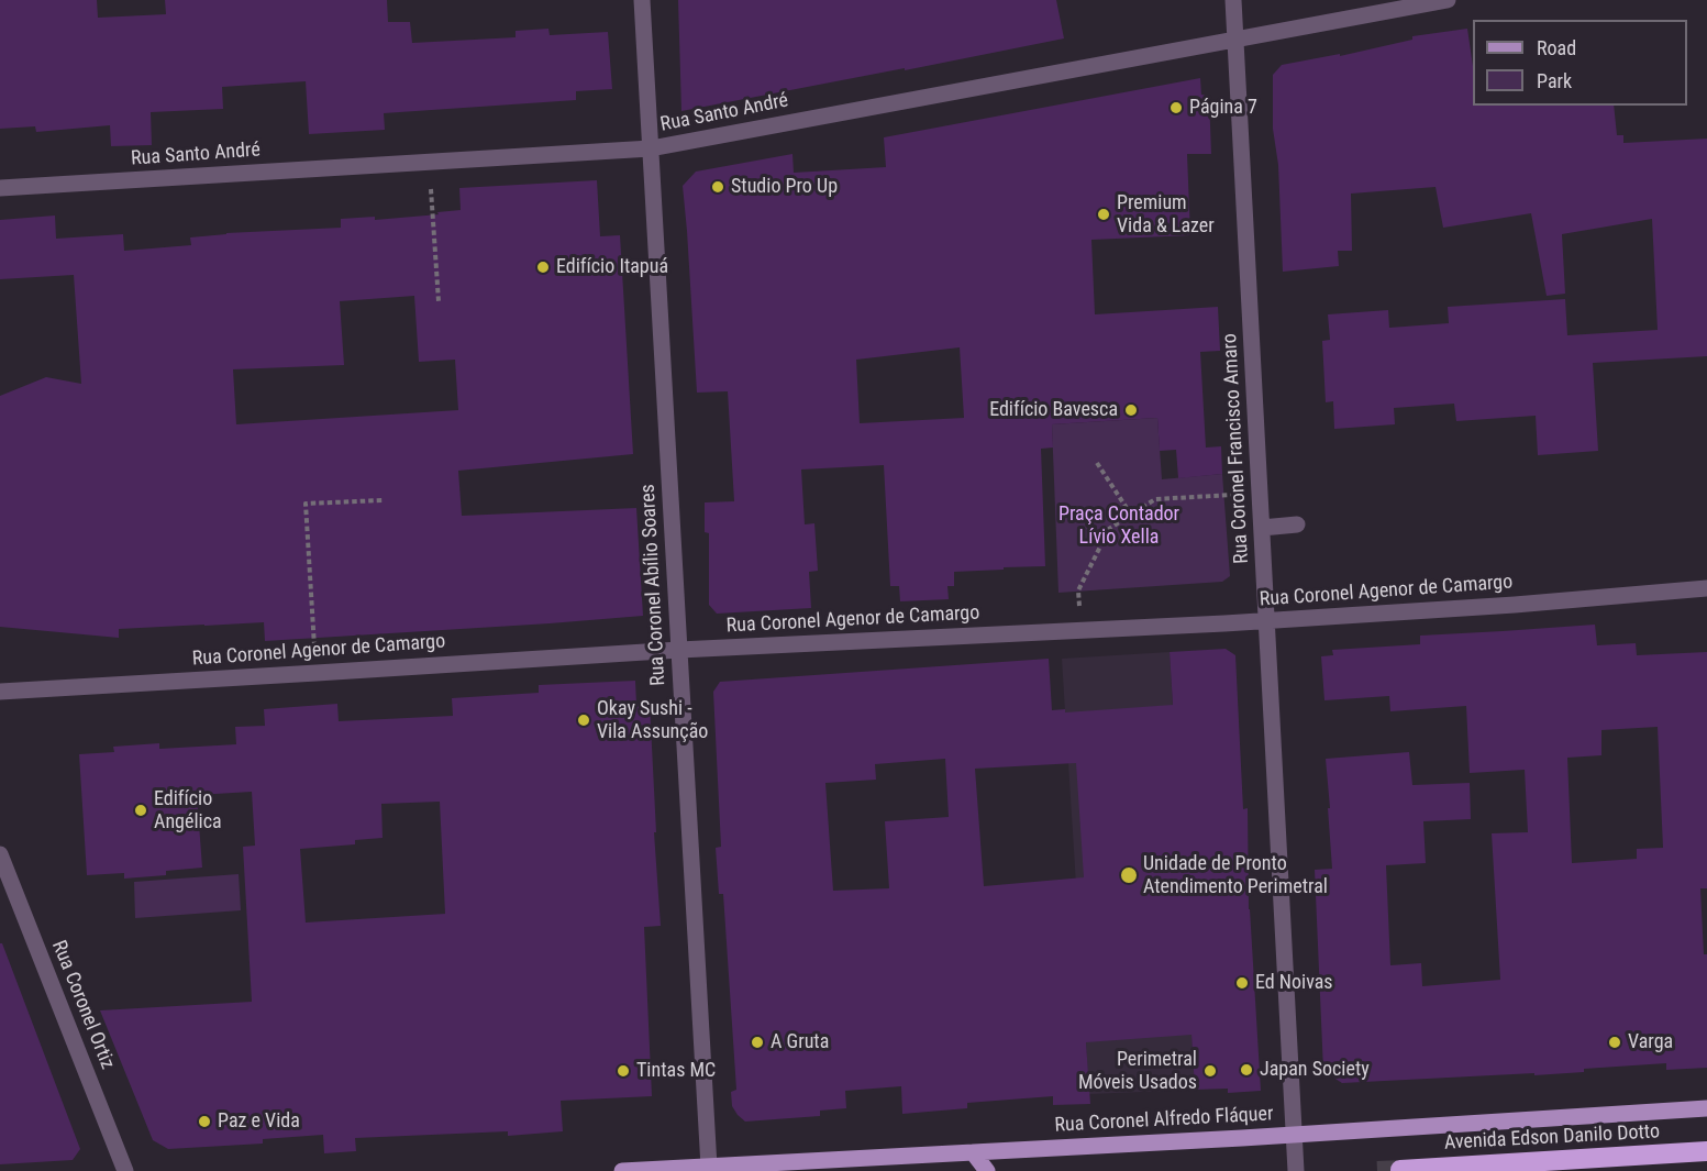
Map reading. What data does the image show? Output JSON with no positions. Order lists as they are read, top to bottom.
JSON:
{
  "streets": {
    "highway": ["Avenida Edson Danilo Dotto"],
    "main road": ["Rua Coronel Alfredo Fláquer"],
    "street": [
      "Rua Santo André",
      "Rua Coronel Francisco Amaro",
      "Rua Coronel Abílio Soares",
      "Rua Coronel Agenor de Camargo",
      "Rua Coronel Ortiz"
    ]
  },
  "crossings": [
    ["Rua Santo André", "Rua Coronel Francisco Amaro"],
    ["Rua Santo André", "Rua Coronel Abílio Soares"],
    ["Rua Coronel Francisco Amaro", "Rua Coronel Agenor de Camargo"],
    ["Rua Coronel Francisco Amaro", "Rua Coronel Alfredo Fláquer"],
    ["Rua Coronel Abílio Soares", "Rua Coronel Agenor de Camargo"],
    ["Rua Coronel Abílio Soares", "Rua Coronel Alfredo Fláquer"]
  ],
  "parks": ["Praça Contador Lívio Xella"],
  "places": [
    "Página 7",
    "Studio Pro Up",
    "Premium Vida & Lazer",
    "Edifício Itapuá",
    "Edifício Bavesca",
    "Okay Sushi - Vila Assunção",
    "Edifício Angélica",
    "Unidade de Pronto Atendimento Perimetral",
    "Ed Noivas",
    "A Gruta",
    "Varga",
    "Japan Society",
    "Tintas MC",
    "Perimetral Móveis Usados",
    "Paz e Vida"
  ],
  "legend": ["Road", "Park"]
}
